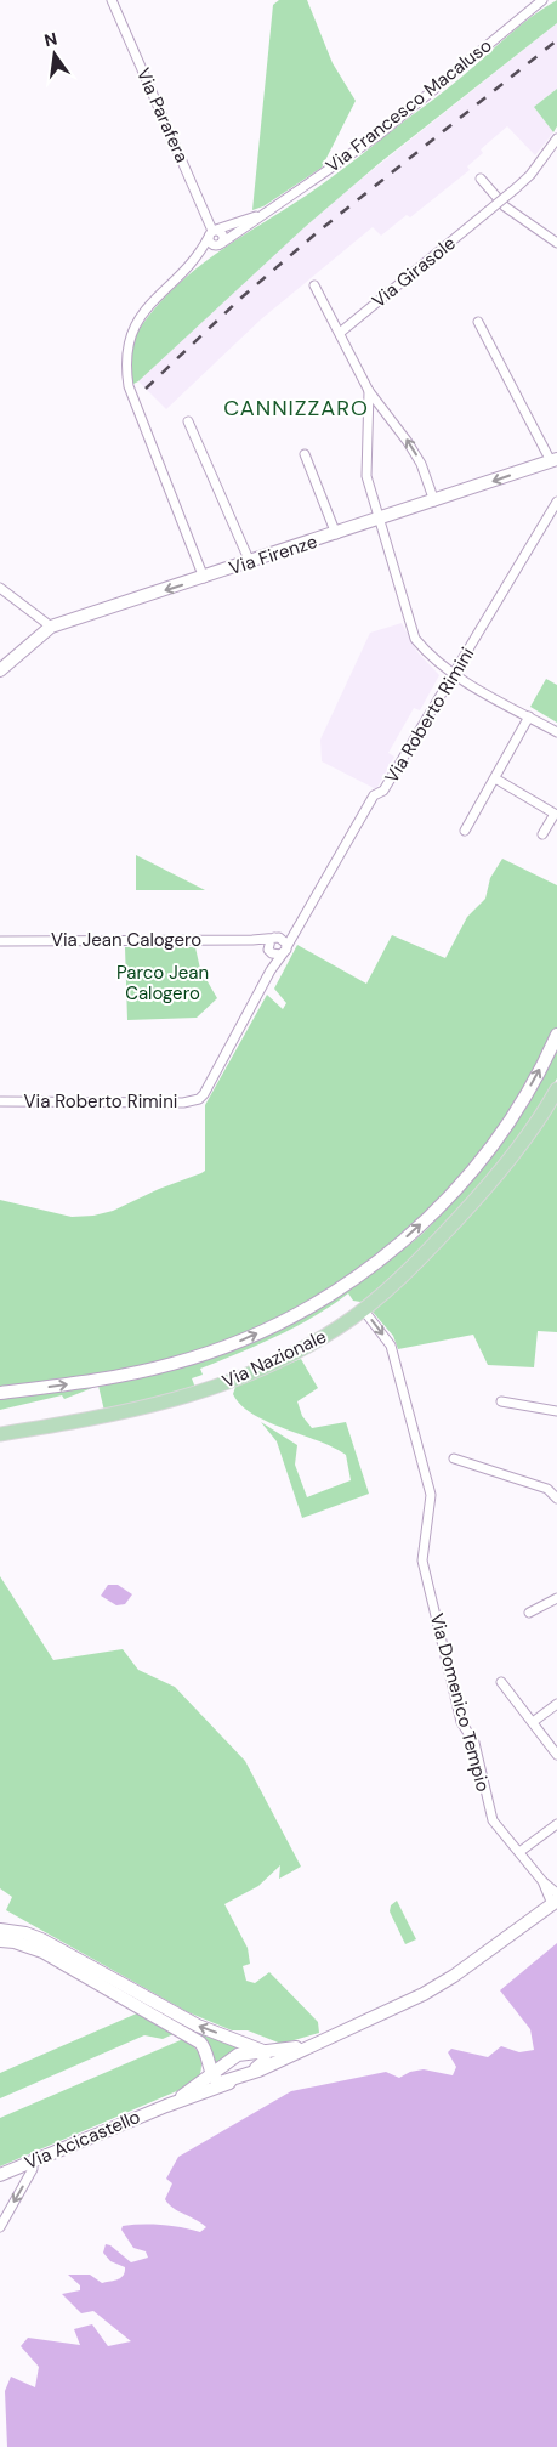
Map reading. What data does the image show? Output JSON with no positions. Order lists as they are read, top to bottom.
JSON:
{
  "streets": {
    "main road": ["Via Firenze", "Via Nazionale", "Via Acicastello"],
    "street": [
      "Via Francesco Macaluso",
      "Via Parafera",
      "Via Girasole",
      "Via Roberto Rimini",
      "Via Jean Calogero",
      "Via Domenico Tempio"
    ]
  },
  "crossings": [
    ["Via Roberto Rimini", "Via Jean Calogero"],
    ["Via Nazionale", "Via Domenico Tempio"]
  ],
  "one_way": ["Via Firenze", "Via Domenico Tempio"],
  "districts": ["CANNIZZARO"],
  "parks": ["Parco Jean Calogero"],
  "north": "top"
}
